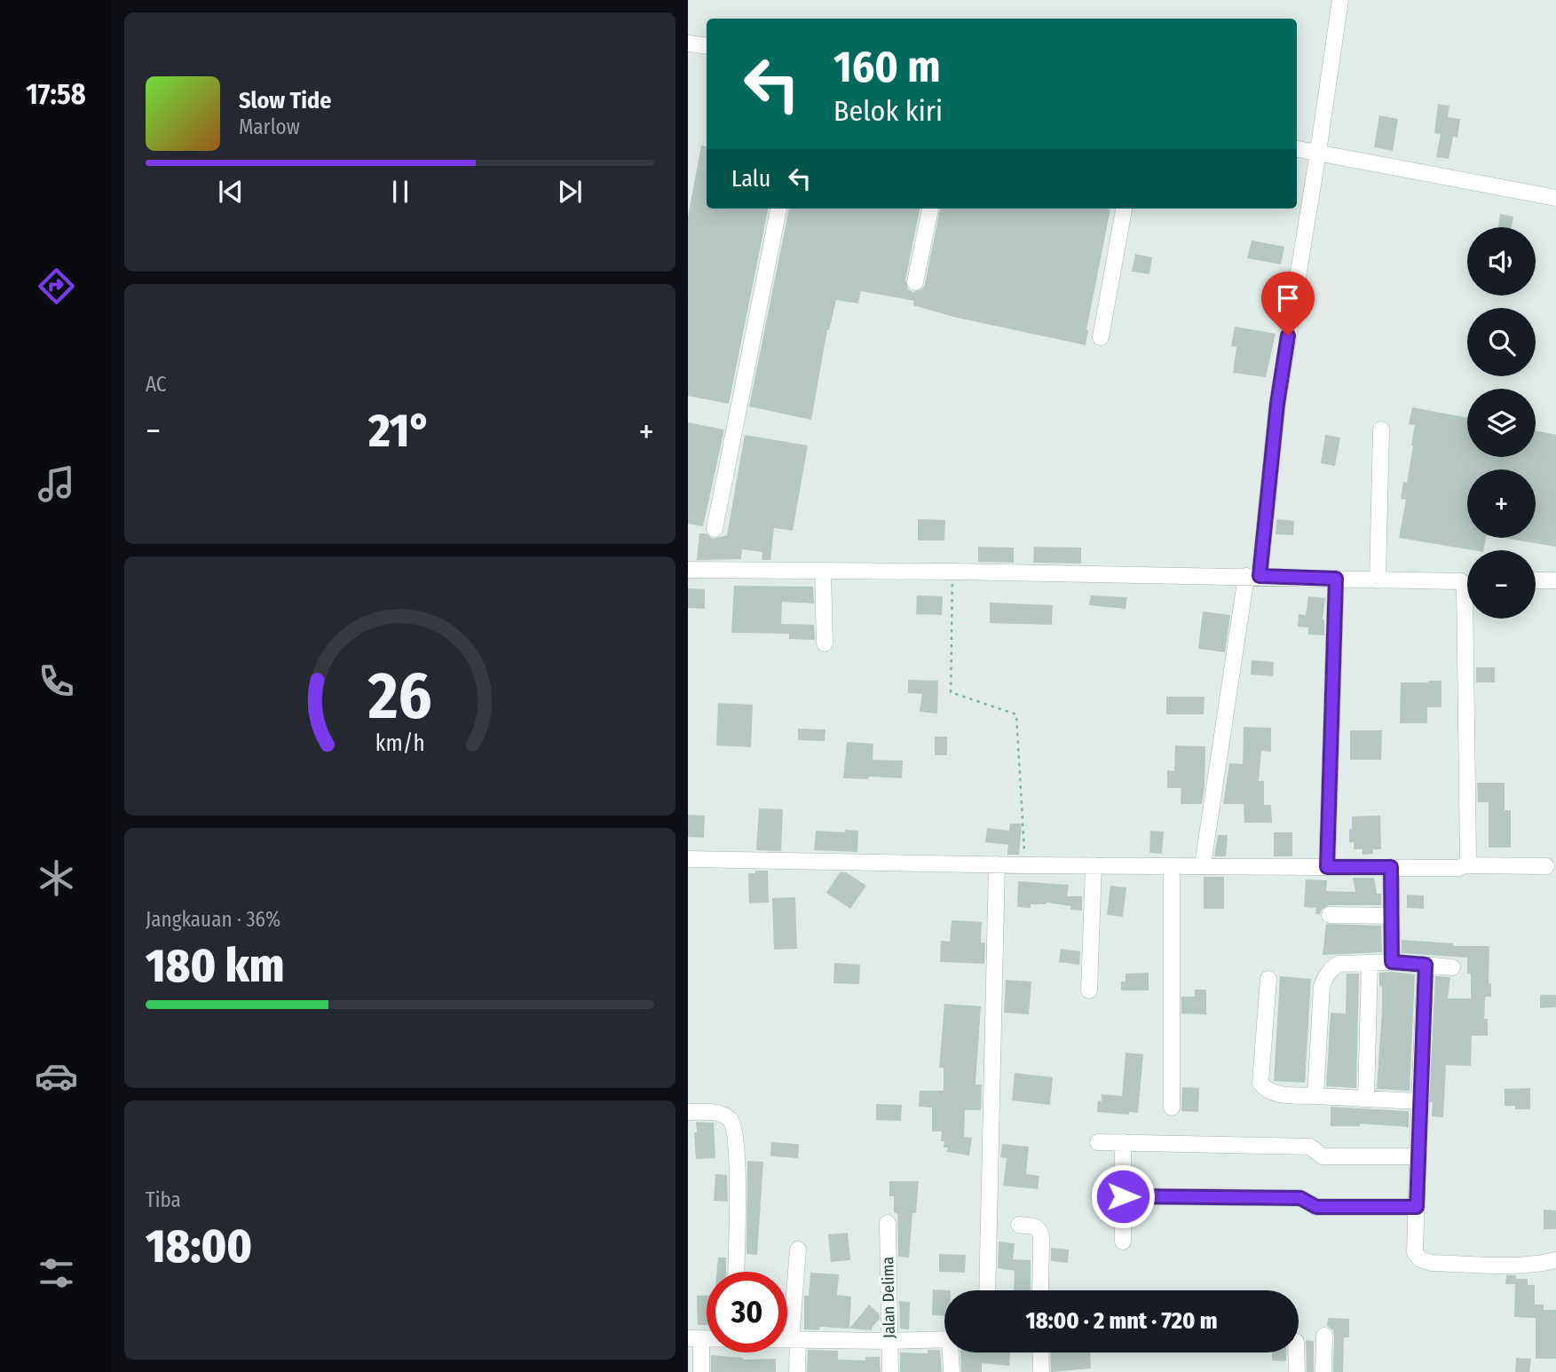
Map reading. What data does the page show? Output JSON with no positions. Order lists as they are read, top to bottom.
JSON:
{
  "streets": {
    "street": ["Jalan Delima"]
  },
  "page": {
    "tabs": "17:58",
    "turn": ["160 m", "Belok kiri"],
    "song": ["Slow Tide", "Marlow"],
    "then": "Lalu",
    "map_buttons": ["+", "−"],
    "tile": [
      "AC",
      ["Jangkauan · 36%", "180 km"],
      ["Tiba", "18:00"]
    ],
    "heat": ["−", "21°", "+"],
    "limit": "30",
    "trip": "18:00 · 2 mnt · 720 m",
    "gauge": ["26", "km/h"]
  }
}
